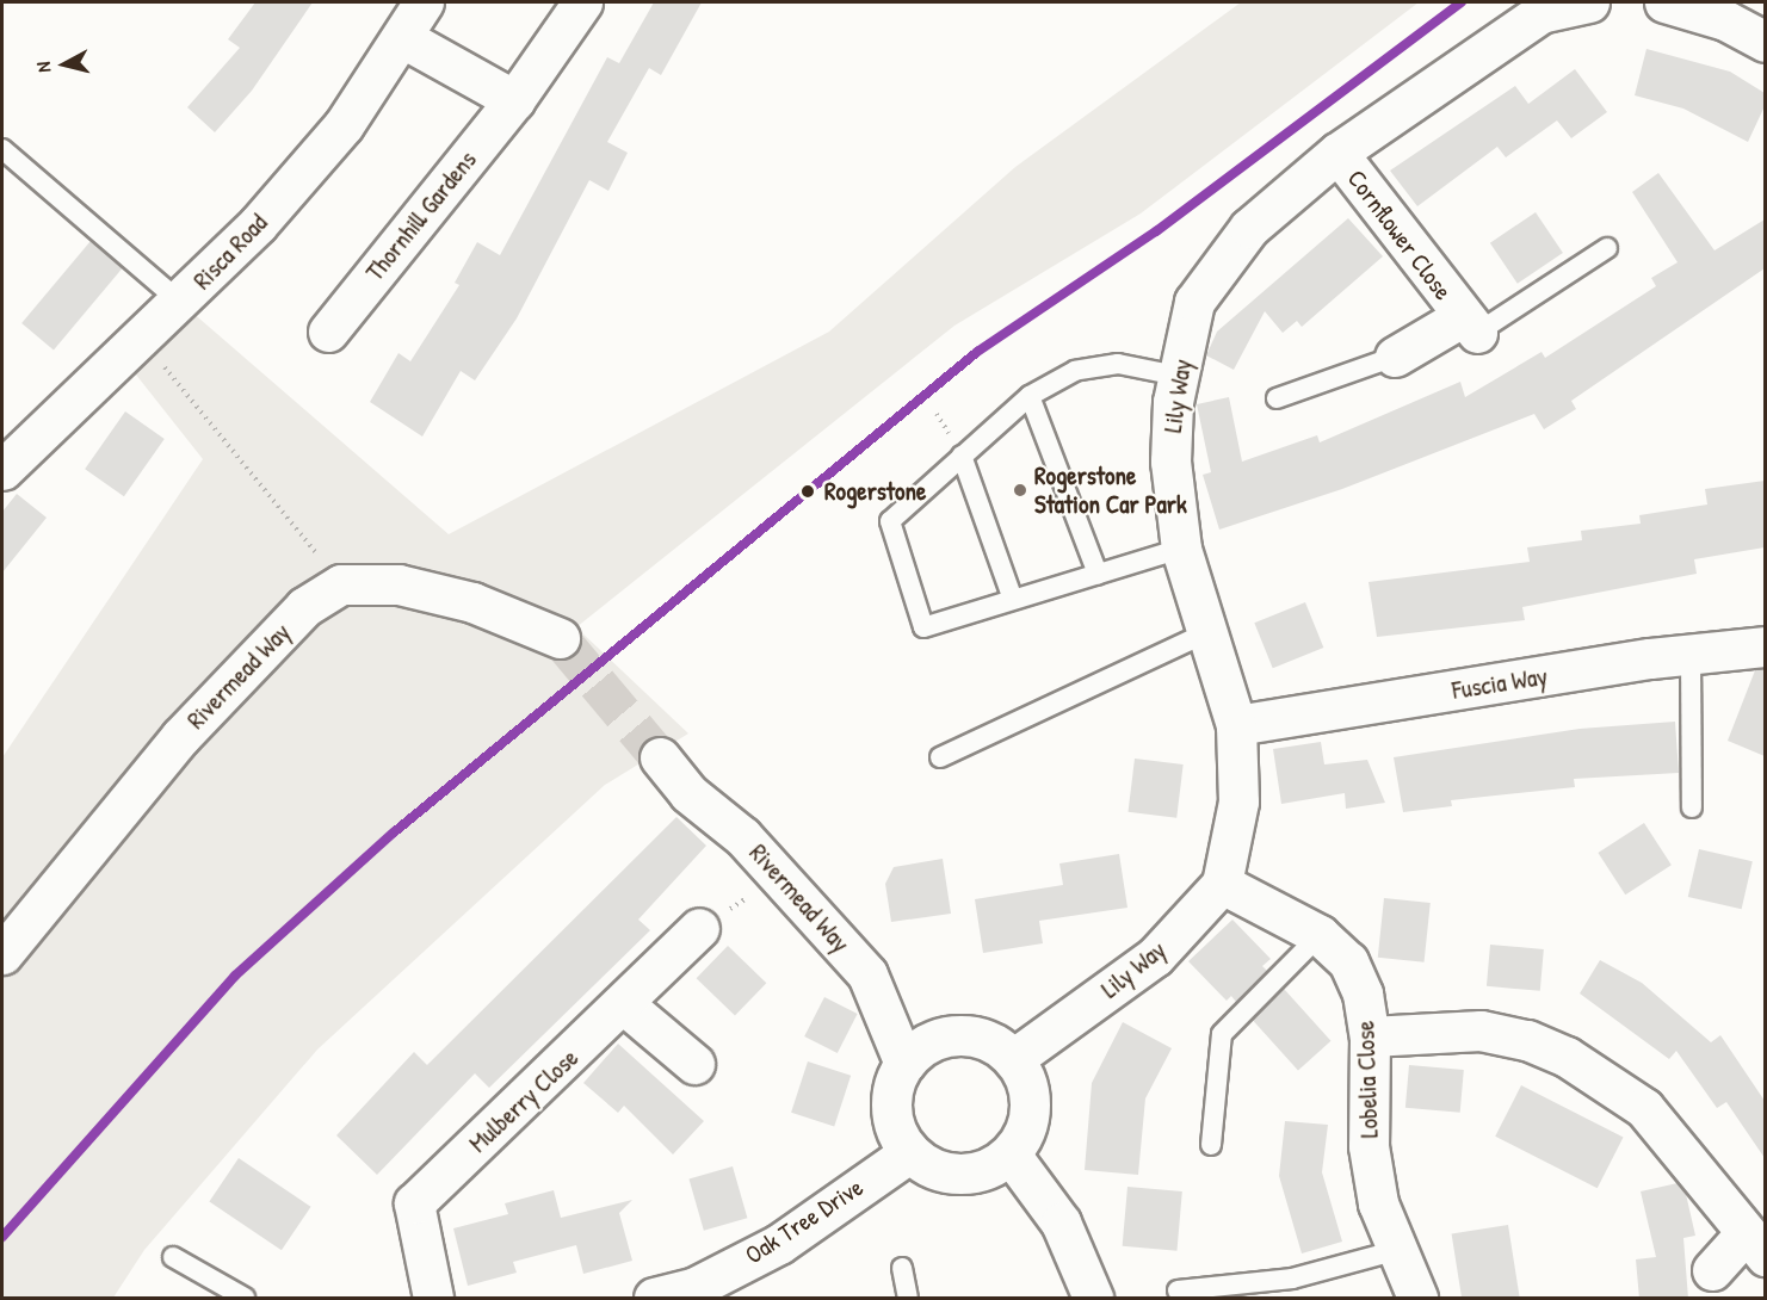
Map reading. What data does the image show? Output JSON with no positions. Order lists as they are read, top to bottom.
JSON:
{
  "streets": {
    "street": [
      "Thornhill Gardens",
      "Cornflower Close",
      "Risca Road",
      "Lily Way",
      "Rivermead Way",
      "Fuscia Way",
      "Lobelia Close",
      "Mulberry Close",
      "Oak Tree Drive"
    ]
  },
  "crossings": [
    ["Cornflower Close", "Lily Way"],
    ["Lily Way", "Rivermead Way"],
    ["Lily Way", "Fuscia Way"],
    ["Lily Way", "Lobelia Close"],
    ["Lily Way", "Oak Tree Drive"],
    ["Rivermead Way", "Oak Tree Drive"]
  ],
  "places": ["Rogerstone Station Car Park", "Rogerstone"],
  "north": "left"
}
